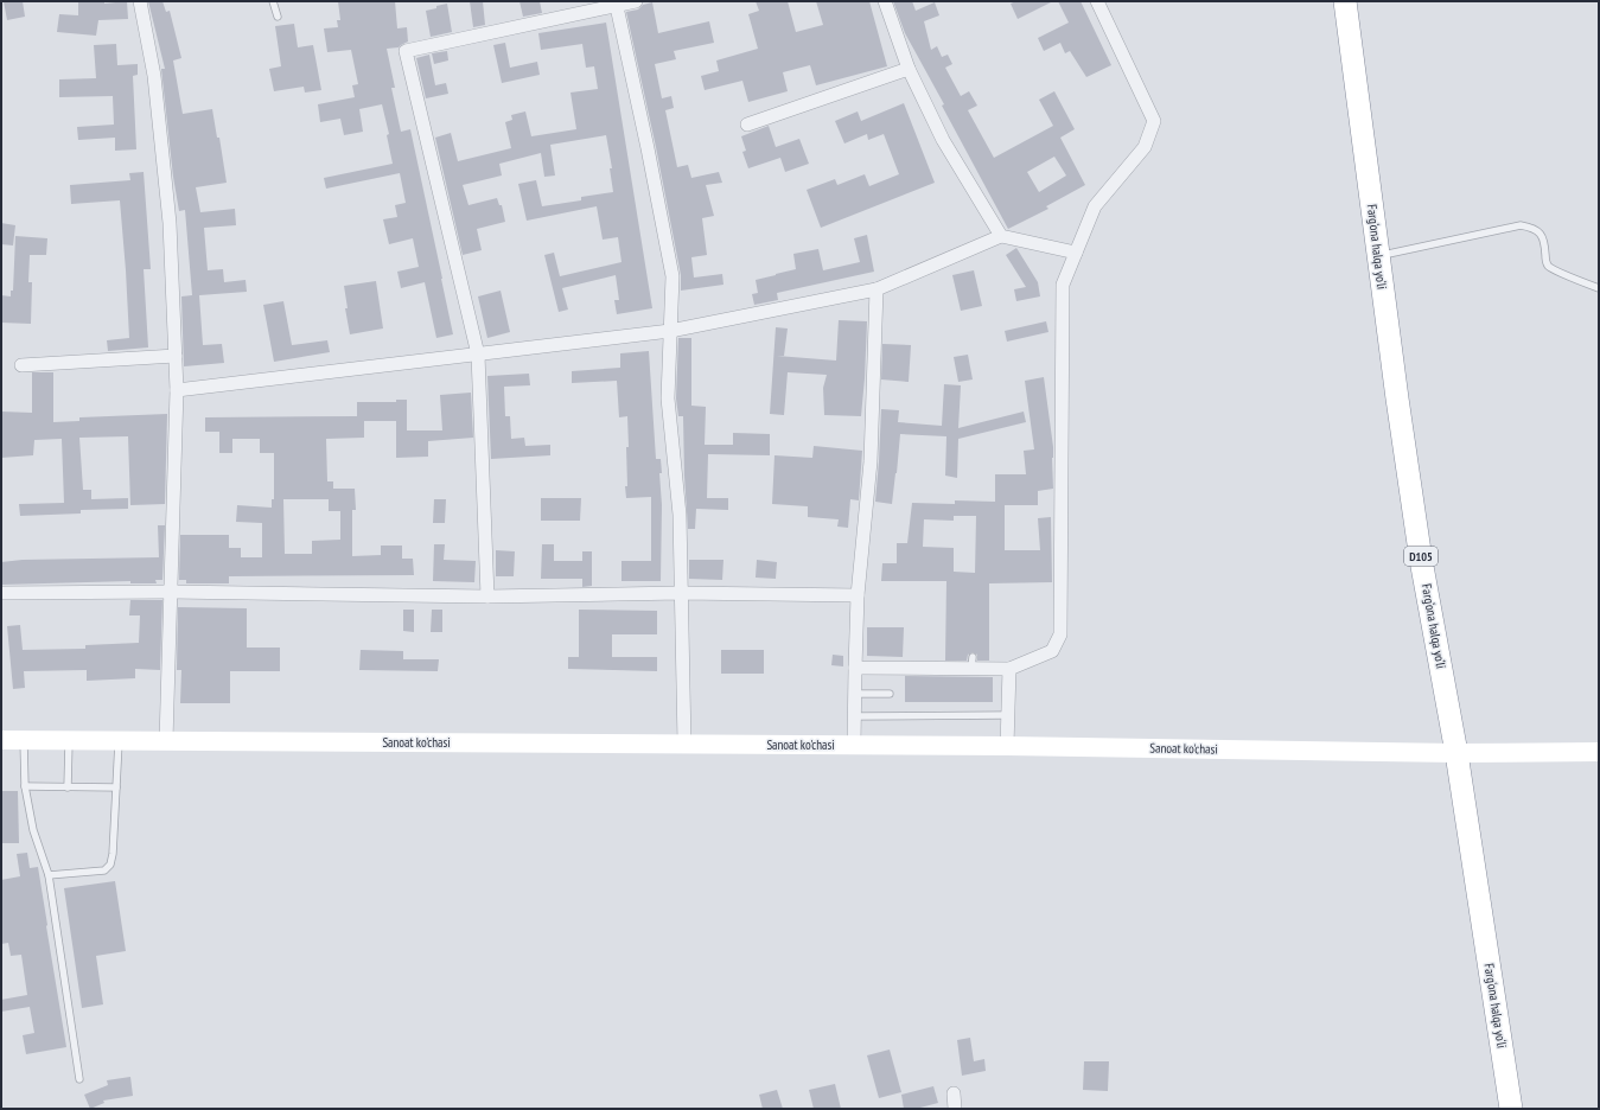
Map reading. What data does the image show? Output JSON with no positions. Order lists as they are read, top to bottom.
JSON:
{
  "streets": {
    "highway": ["Farg‘ona halqa yo‘li", "D105"],
    "main road": ["Sanoat ko'chasi"]
  },
  "crossings": [
    ["Farg‘ona halqa yo‘li", "Sanoat ko'chasi"]
  ]
}
